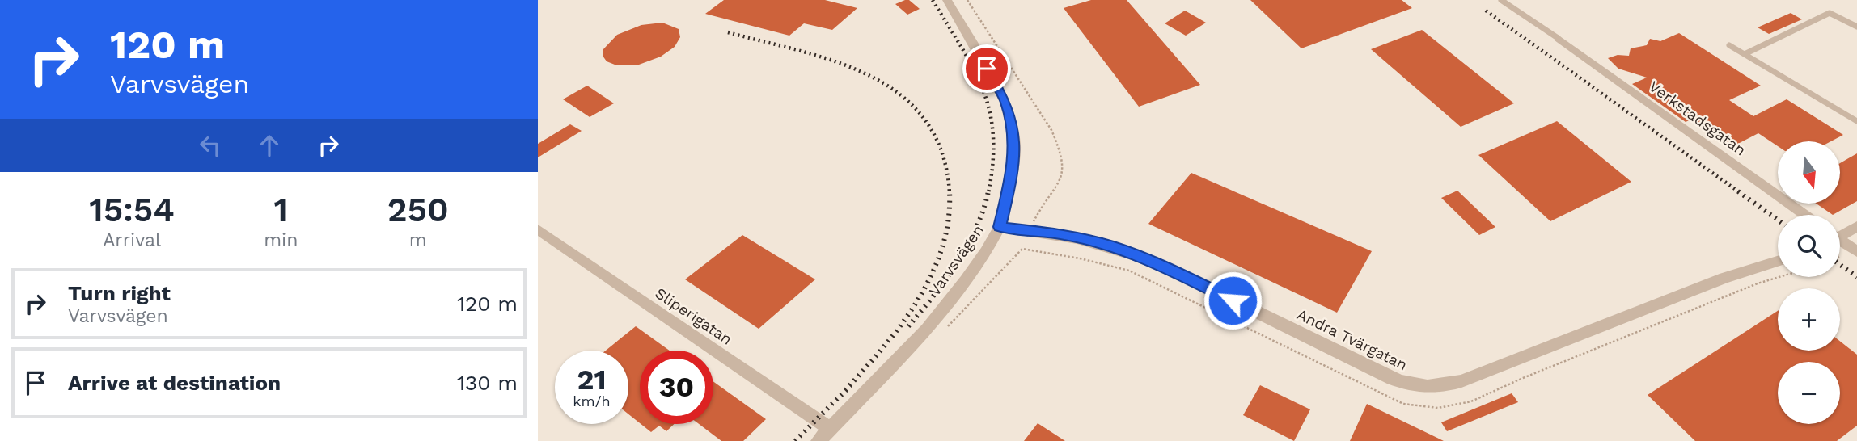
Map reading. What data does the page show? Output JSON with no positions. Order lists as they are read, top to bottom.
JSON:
{
  "streets": {
    "street": [
      "Verkstadsgatan",
      "Varvsvägen",
      "Sliperigatan",
      "Andra Tvärgatan"
    ]
  },
  "crossings": [
    ["Varvsvägen", "Sliperigatan"],
    ["Varvsvägen", "Andra Tvärgatan"]
  ],
  "north": "bottom",
  "page": {
    "turn": ["120 m", "Varvsvägen"],
    "map_buttons": ["+", "−"],
    "eta": [
      "15:54",
      "Arrival",
      "1",
      "min",
      "250",
      "m"
    ],
    "list": [
      {
        "name": "Turn right",
        "note": "Varvsvägen",
        "value": "120 m"
      },
      {
        "name": "Arrive at destination",
        "value": "130 m"
      }
    ],
    "speed": "21 km/h",
    "limit": "30"
  }
}
